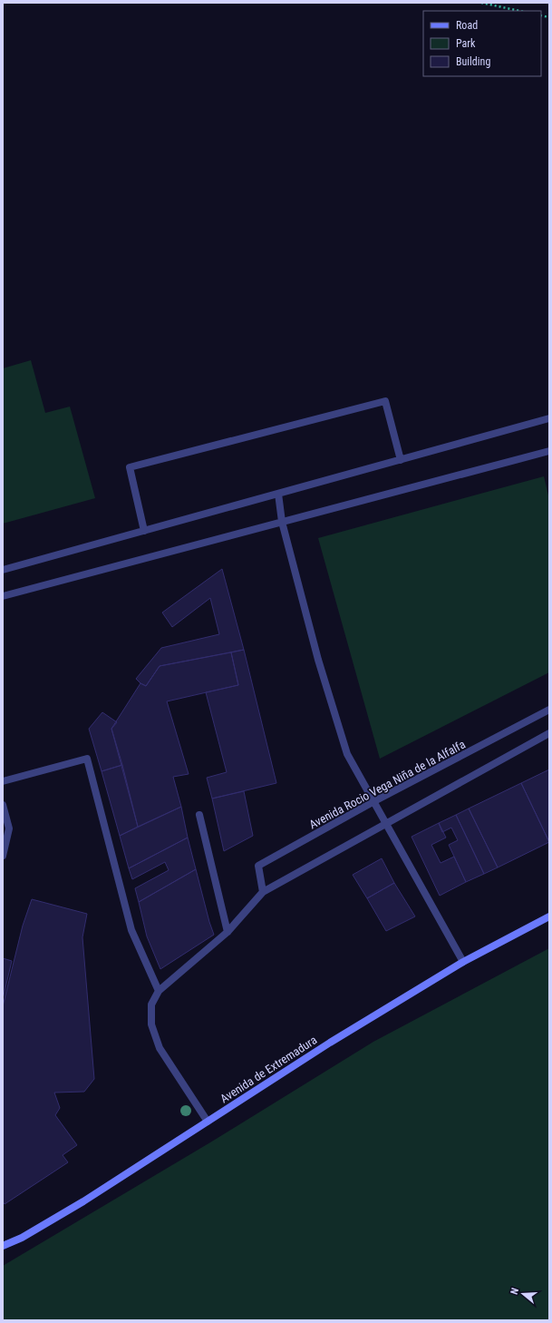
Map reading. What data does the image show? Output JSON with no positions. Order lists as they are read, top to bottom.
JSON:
{
  "streets": {
    "main road": ["Avenida de Extremadura"],
    "street": ["Avenida Rocio Vega Niña de la Alfalfa"]
  },
  "legend": ["Road", "Park", "Building"],
  "north": "left"
}
